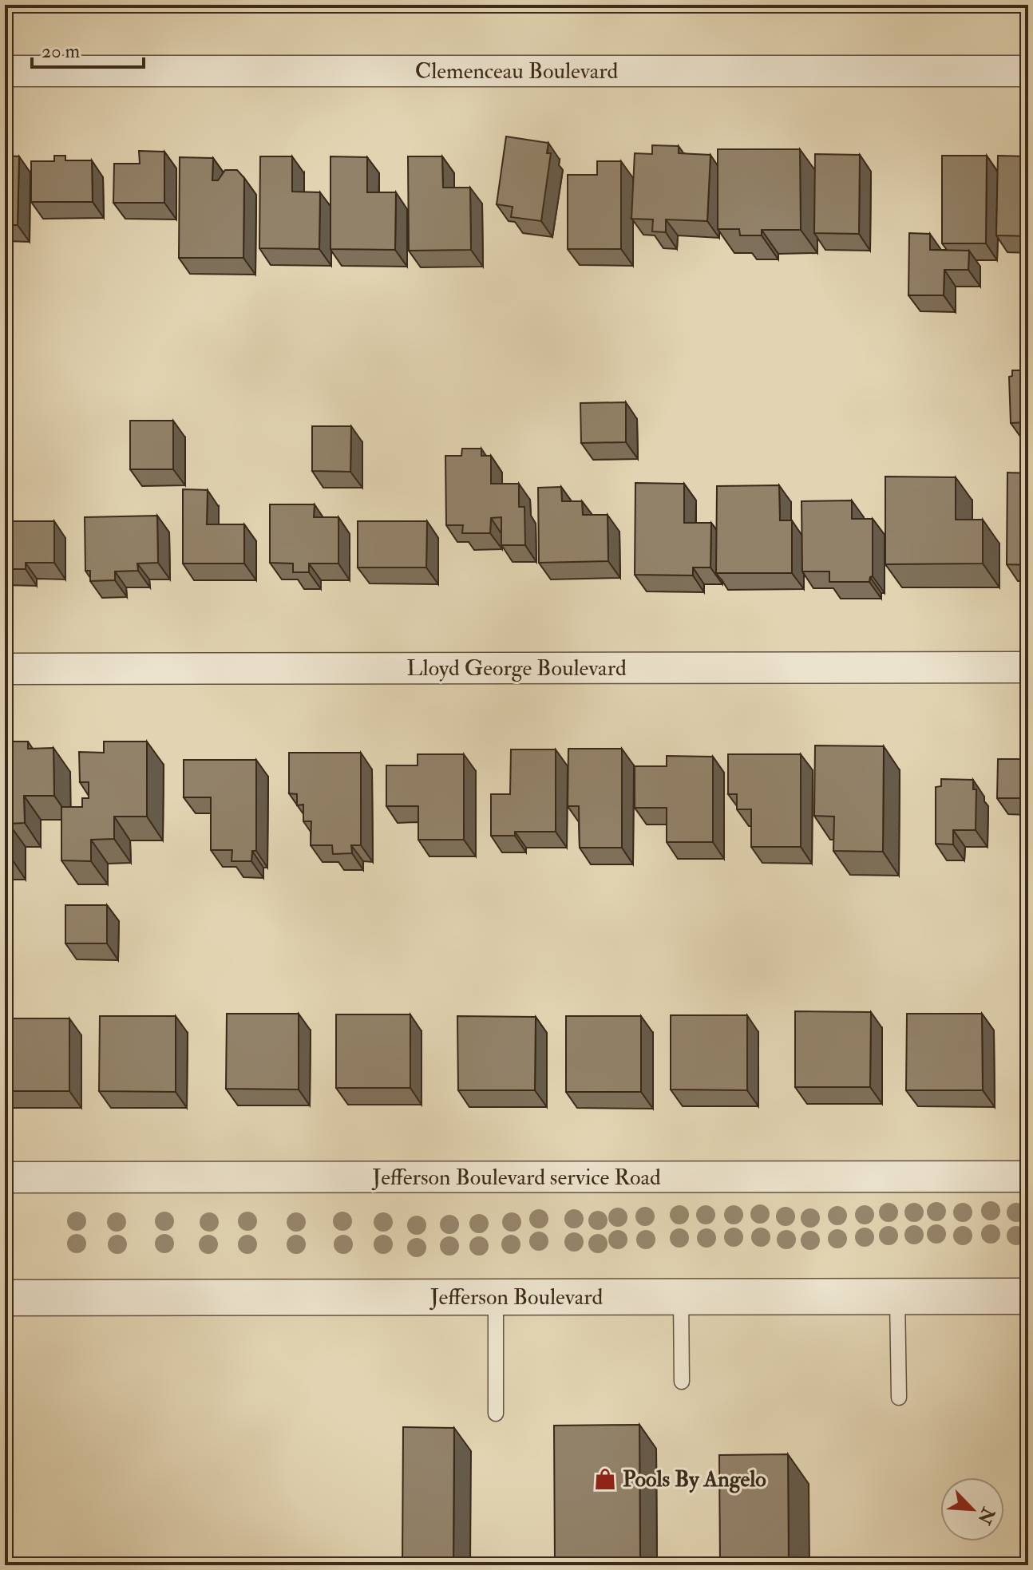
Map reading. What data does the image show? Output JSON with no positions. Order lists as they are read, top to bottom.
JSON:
{
  "streets": {
    "street": [
      "Clemenceau Boulevard",
      "Lloyd George Boulevard",
      "Jefferson Boulevard service Road",
      "Jefferson Boulevard"
    ]
  },
  "places": {
    "shop": ["Pools By Angelo"]
  },
  "scale_bar": "20 m",
  "north": "bottom right"
}
